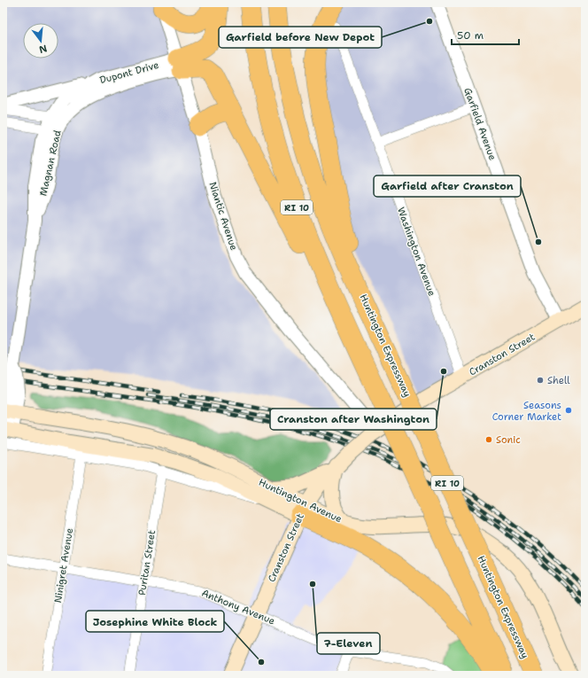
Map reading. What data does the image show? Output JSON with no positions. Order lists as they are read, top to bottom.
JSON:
{
  "streets": {
    "highway": ["RI 10", "Huntington Expressway"],
    "main road": ["Cranston Street", "Huntington Avenue"],
    "street": [
      "Dupont Drive",
      "Garfield Avenue",
      "Magnan Road",
      "Niantic Avenue",
      "Washington Avenue",
      "Puritan Street",
      "Ninigret Avenue",
      "Anthony Avenue"
    ]
  },
  "crossings": [
    ["Dupont Drive", "Magnan Road"],
    ["Dupont Drive", "Niantic Avenue"],
    ["Garfield Avenue", "Cranston Street"],
    ["Magnan Road", "Huntington Avenue"],
    ["Niantic Avenue", "Cranston Street"],
    ["Washington Avenue", "Cranston Street"],
    ["Cranston Street", "Huntington Avenue"],
    ["Cranston Street", "Anthony Avenue"],
    ["Huntington Avenue", "Puritan Street"],
    ["Huntington Avenue", "Ninigret Avenue"],
    ["Puritan Street", "Anthony Avenue"],
    ["Ninigret Avenue", "Anthony Avenue"]
  ],
  "places": [
    "Garfield before New Depot",
    "Garfield after Cranston",
    "Cranston after Washington",
    "Shell",
    "Seasons Corner Market",
    "Sonic",
    "7-Eleven",
    "Josephine White Block"
  ],
  "scale_bar": "50 m",
  "north": "bottom"
}
